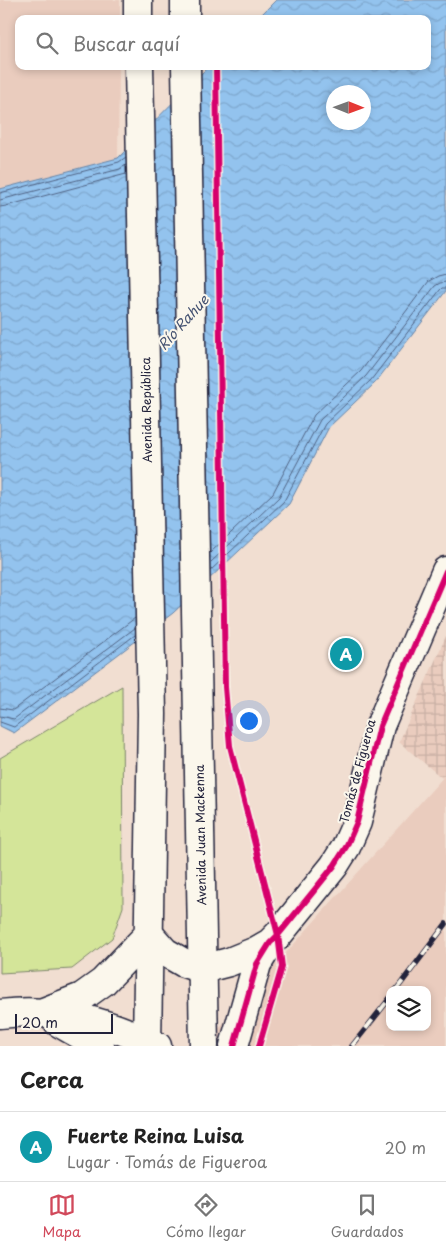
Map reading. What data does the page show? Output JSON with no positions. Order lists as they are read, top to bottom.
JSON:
{
  "streets": {
    "main road": ["Avenida República", "Tomás de Figueroa", "Avenida Juan Mackenna"]
  },
  "crossings": [
    ["Tomás de Figueroa", "Avenida Juan Mackenna"]
  ],
  "water": ["Río Rahue"],
  "scale_bar": "20 m",
  "north": "right",
  "page": {
    "search": "Buscar aquí",
    "pins": "A",
    "scale": "20 m",
    "heading": "Cerca",
    "list": [
      {
        "mark": "A",
        "name": "Fuerte Reina Luisa",
        "note": "Lugar · Tomás de Figueroa",
        "value": "20 m"
      }
    ],
    "nav": ["Mapa", "Cómo llegar", "Guardados"]
  }
}
